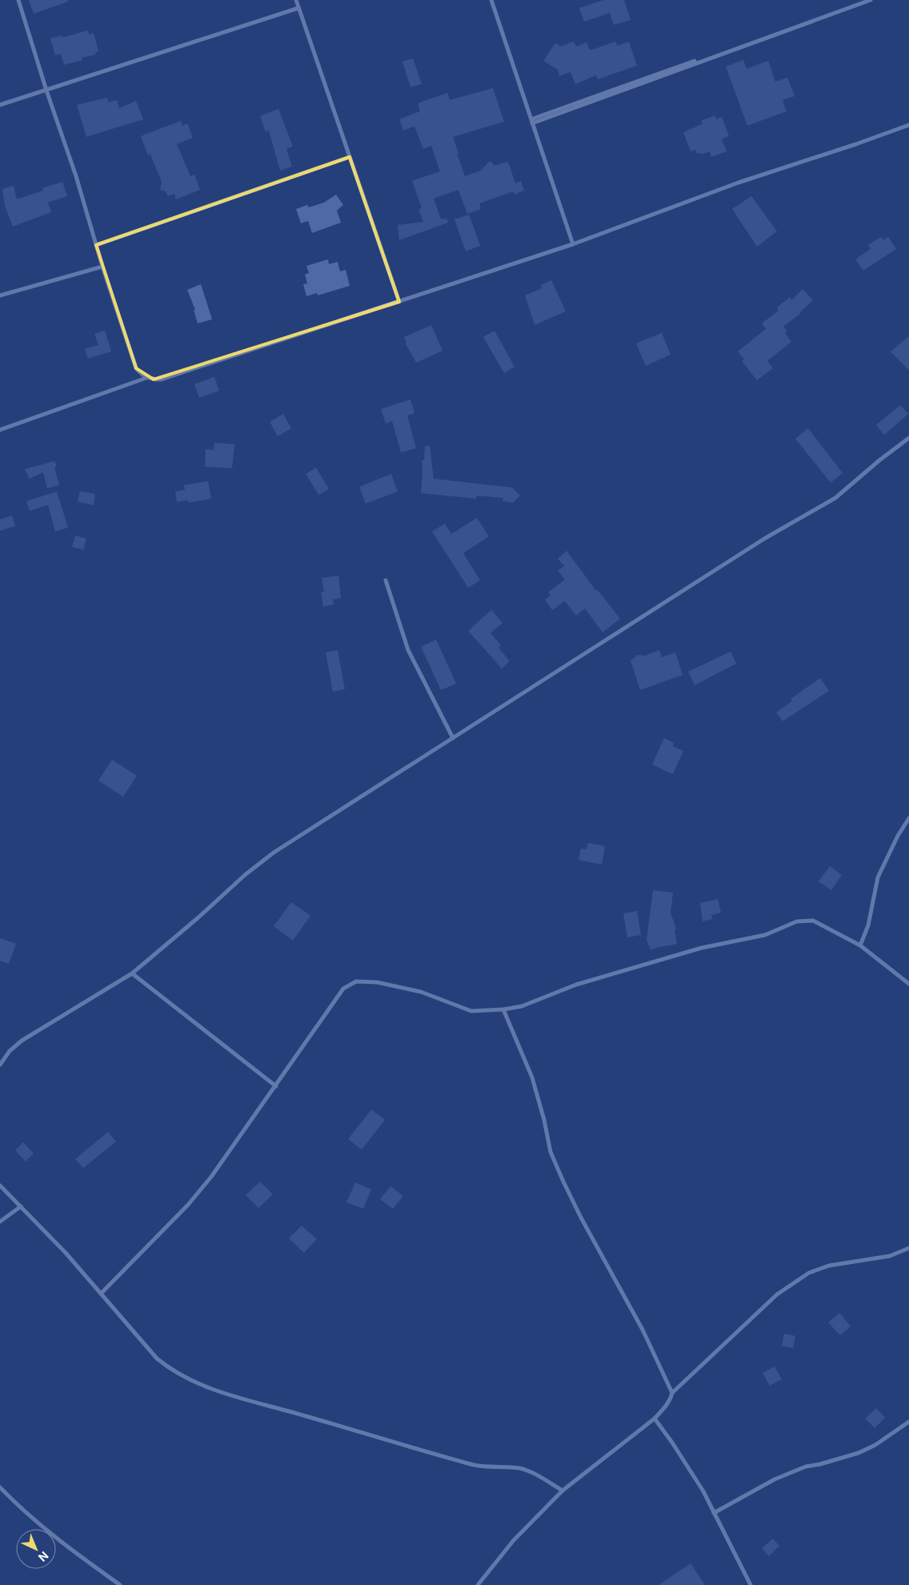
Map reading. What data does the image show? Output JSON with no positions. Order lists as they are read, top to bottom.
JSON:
{
  "north": "bottom right"
}
